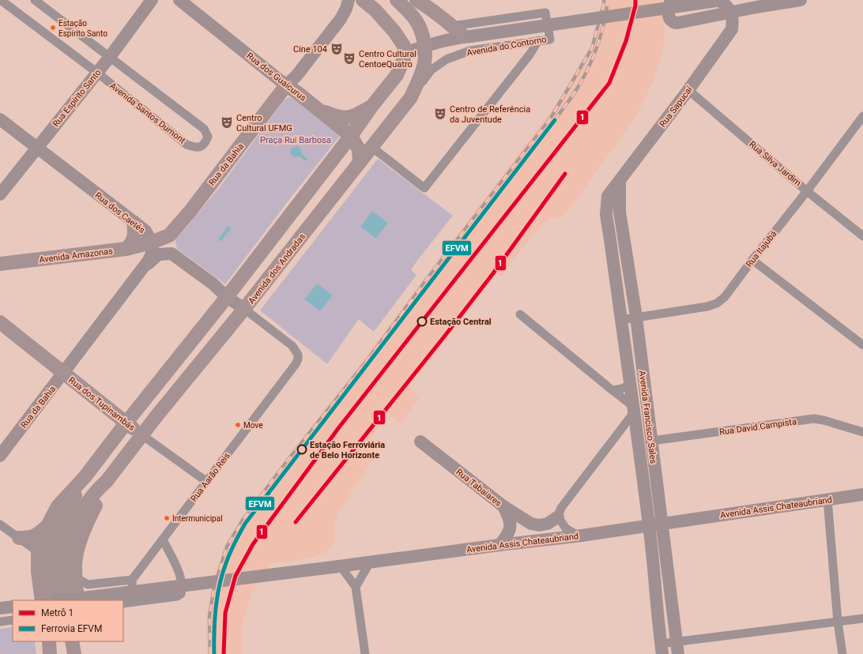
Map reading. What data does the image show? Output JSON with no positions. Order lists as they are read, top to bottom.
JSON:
{
  "streets": {
    "main road": [
      "Rua dos Guaicurus",
      "Rua da Bahia",
      "Avenida Amazonas",
      "Avenida dos Andradas",
      "Rua dos Tupinambás"
    ],
    "street": [
      "Avenida do Contorno",
      "Rua Espírito Santo",
      "Rua Sapucaí",
      "Avenida Santos Dumont",
      "Rua Silva Jardim",
      "Rua dos Caetés",
      "Rua Itajubá",
      "Avenida Francisco Sales",
      "Rua David Campista",
      "Rua Aarão Reis",
      "Rua Tabaiares",
      "Avenida Assis Chateaubriand"
    ]
  },
  "crossings": [
    ["Avenida do Contorno", "Avenida dos Andradas"],
    ["Rua dos Guaicurus", "Rua da Bahia"],
    ["Rua dos Guaicurus", "Avenida dos Andradas"],
    ["Rua Espírito Santo", "Avenida Santos Dumont"],
    ["Rua Espírito Santo", "Rua dos Caetés"],
    ["Rua Sapucaí", "Rua Silva Jardim"],
    ["Rua Sapucaí", "Avenida Francisco Sales"],
    ["Rua Silva Jardim", "Rua Itajubá"],
    ["Rua da Bahia", "Rua dos Caetés"],
    ["Rua da Bahia", "Avenida Amazonas"],
    ["Rua da Bahia", "Rua dos Tupinambás"],
    ["Rua dos Caetés", "Avenida Amazonas"],
    ["Rua Itajubá", "Avenida Francisco Sales"],
    ["Avenida dos Andradas", "Rua dos Tupinambás"],
    ["Avenida dos Andradas", "Rua Aarão Reis"],
    ["Rua dos Tupinambás", "Rua Aarão Reis"],
    ["Avenida Francisco Sales", "Rua David Campista"],
    ["Avenida Francisco Sales", "Avenida Assis Chateaubriand"],
    ["Rua Tabaiares", "Avenida Assis Chateaubriand"]
  ],
  "parks": ["Praça Rui Barbosa"],
  "places": {
    "other": [
      "Estação Espírito Santo",
      "Estação Central",
      "Move",
      "Estação Ferroviária de Belo Horizonte",
      "Intermunicipal"
    ],
    "theatre": [
      "Cine 104",
      "Centro Cultural CentoeQuatro",
      "Centro de Referência da Juventude",
      "Centro Cultural UFMG"
    ]
  },
  "lines": ["metro line 1", "rail line EFVM"],
  "legend": ["Metrô 1", "Ferrovia EFVM"]
}
